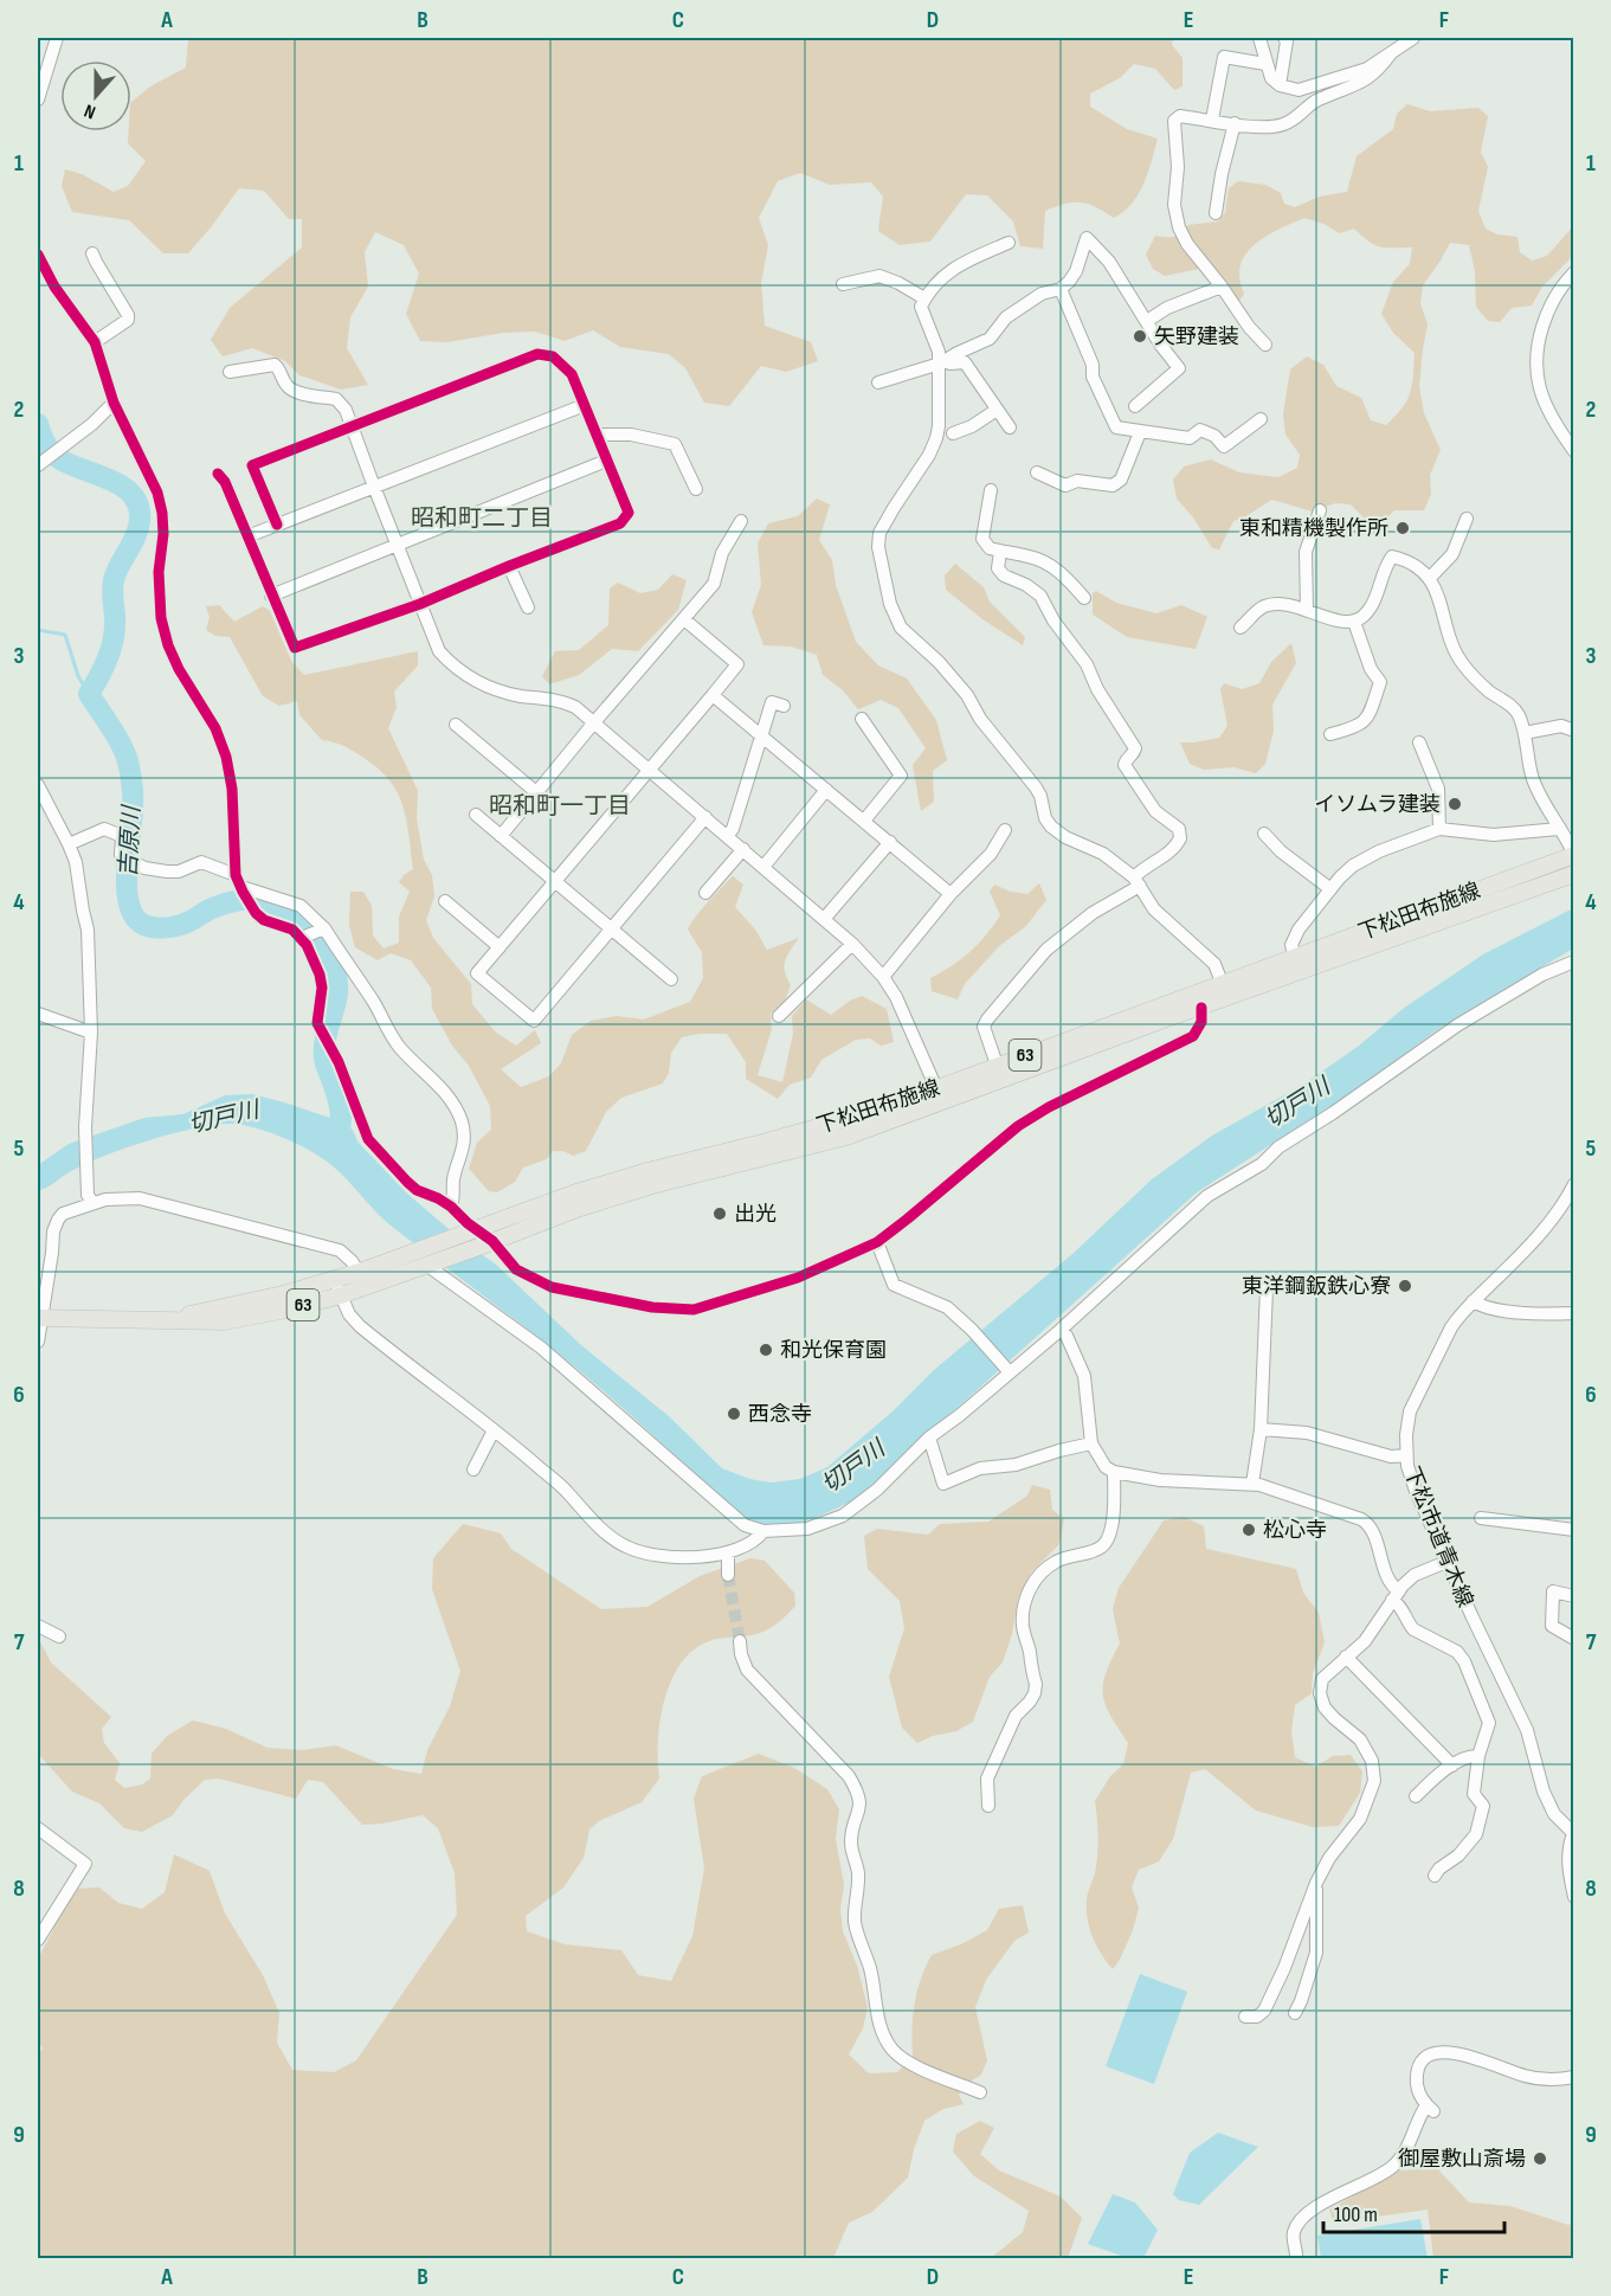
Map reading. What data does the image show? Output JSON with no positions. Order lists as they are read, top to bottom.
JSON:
{
  "streets": {
    "main road": ["下松田布施線", "63"],
    "street": ["下松市道青木線"]
  },
  "districts": ["昭和町二丁目", "昭和町一丁目"],
  "water": ["吉原川", "切戸川"],
  "places": [
    "矢野建装",
    "東和精機製作所",
    "イソムラ建装",
    "出光",
    "東洋鋼鈑鉄心寮",
    "和光保育園",
    "西念寺",
    "松心寺",
    "御屋敷山斎場"
  ],
  "scale_bar": "100 m",
  "north": "bottom",
  "grid": {
    "columns": [
      "A",
      "B",
      "C",
      "D",
      "E",
      "F"
    ],
    "rows": [
      "1",
      "2",
      "3",
      "4",
      "5",
      "6",
      "7",
      "8",
      "9"
    ]
  }
}
